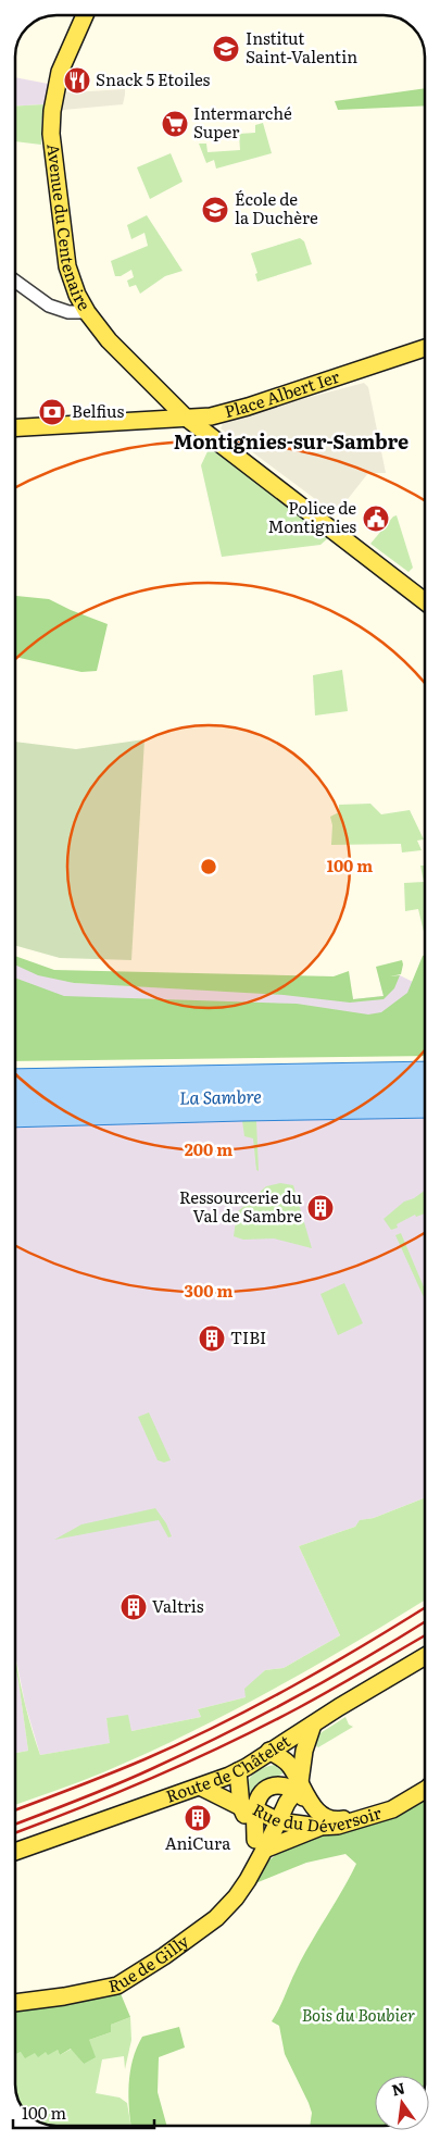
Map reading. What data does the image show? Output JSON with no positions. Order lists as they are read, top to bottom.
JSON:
{
  "streets": {
    "main road": [
      "Avenue du Centenaire",
      "Place Albert Ier",
      "Route de Châtelet",
      "Rue du Déversoir",
      "Rue de Gilly"
    ]
  },
  "crossings": [
    ["Avenue du Centenaire", "Place Albert Ier"],
    ["Route de Châtelet", "Rue du Déversoir"],
    ["Rue du Déversoir", "Rue de Gilly"]
  ],
  "districts": ["Montignies-sur-Sambre"],
  "water": ["La Sambre"],
  "parks": ["Bois du Boubier"],
  "places": {
    "school or university": ["Institut Saint-Valentin", "École de la Duchère"],
    "restaurant": ["Snack 5 Etoiles"],
    "supermarket": ["Intermarché Super"],
    "bank": ["Belfius"],
    "public building": ["Police de Montignies"],
    "building": [
      "Ressourcerie du Val de Sambre",
      "TIBI",
      "Valtris",
      "AniCura"
    ]
  },
  "scale_bar": "100 m",
  "north": "top",
  "rings": ["100 m", "200 m", "300 m"]
}
